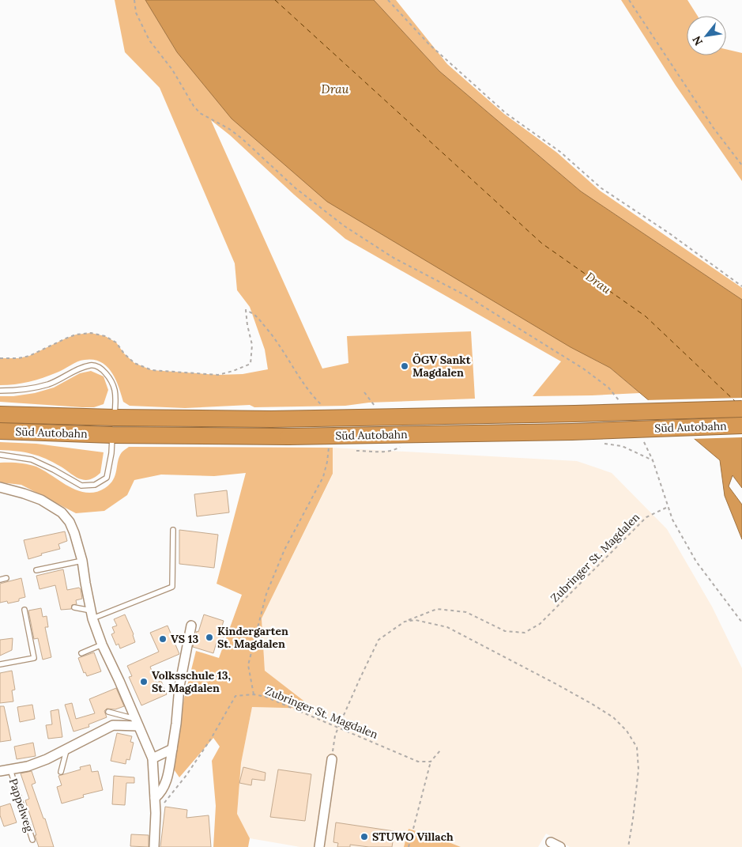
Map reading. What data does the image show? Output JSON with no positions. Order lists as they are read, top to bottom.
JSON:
{
  "streets": {
    "highway": ["Süd Autobahn"],
    "street": ["Pappelweg"],
    "path": ["Zubringer St. Magdalen"]
  },
  "water": ["Drau"],
  "places": [
    "ÖGV Sankt Magdalen",
    "Kindergarten St. Magdalen",
    "VS 13",
    "Volksschule 13, St. Magdalen",
    "STUWO Villach"
  ],
  "north": "bottom left"
}
